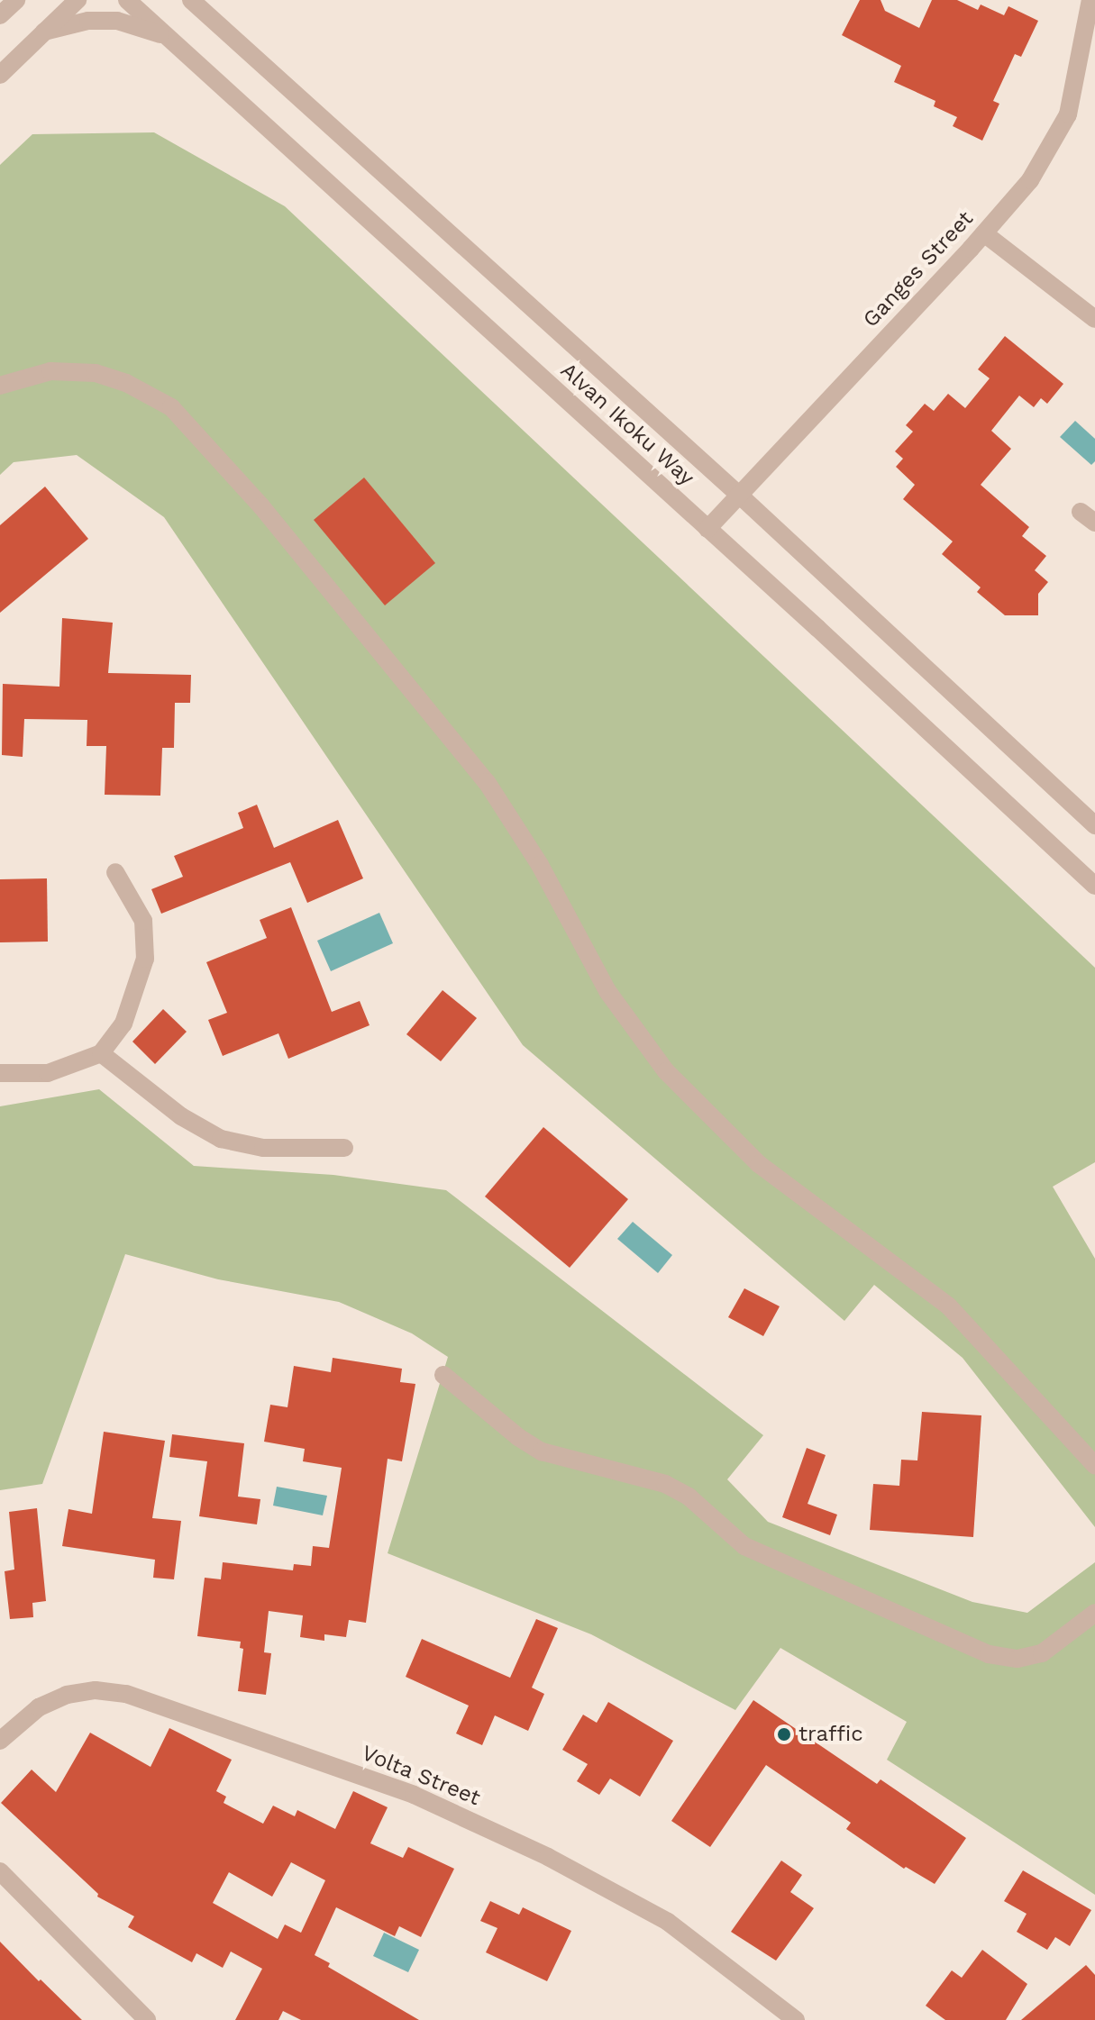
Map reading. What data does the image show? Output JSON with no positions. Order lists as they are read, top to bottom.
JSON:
{
  "streets": {
    "street": ["Ganges Street", "Alvan Ikoku Way", "Volta Street"]
  },
  "crossings": [
    ["Ganges Street", "Alvan Ikoku Way"]
  ],
  "places": ["traffic"]
}
